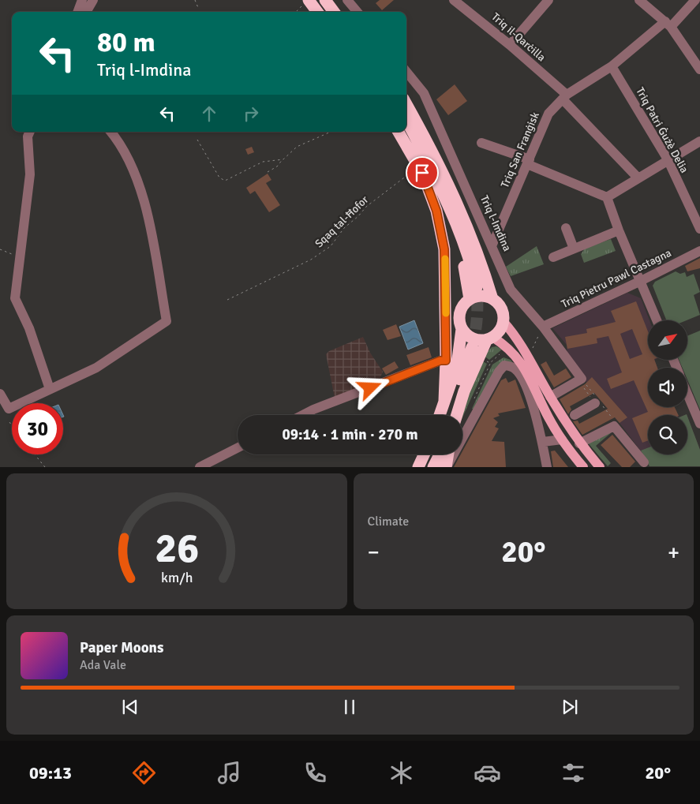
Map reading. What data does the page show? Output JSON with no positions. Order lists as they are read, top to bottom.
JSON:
{
  "streets": {
    "street": [
      "Triq il-Qarċilla",
      "Triq Patri Ġużè Delia",
      "Triq San Franġisk",
      "Triq l-Imdina",
      "Triq Pietru Pawl Castagna"
    ],
    "path": ["Sqaq tal-Ħofor"]
  },
  "crossings": [
    ["Triq il-Qarċilla", "Triq San Franġisk"],
    ["Triq Patri Ġużè Delia", "Triq San Franġisk"],
    ["Triq San Franġisk", "Triq l-Imdina"],
    ["Triq l-Imdina", "Triq Pietru Pawl Castagna"]
  ],
  "north": "top right",
  "page": {
    "turn": ["80 m", "Triq l-Imdina"],
    "limit": "30",
    "trip": "09:14 · 1 min · 270 m",
    "tile": "Climate",
    "heat": ["−", "20°", "+"],
    "song": ["Paper Moons", "Ada Vale"],
    "tabs": ["09:13", "20°"],
    "gauge": ["26", "km/h"]
  }
}
